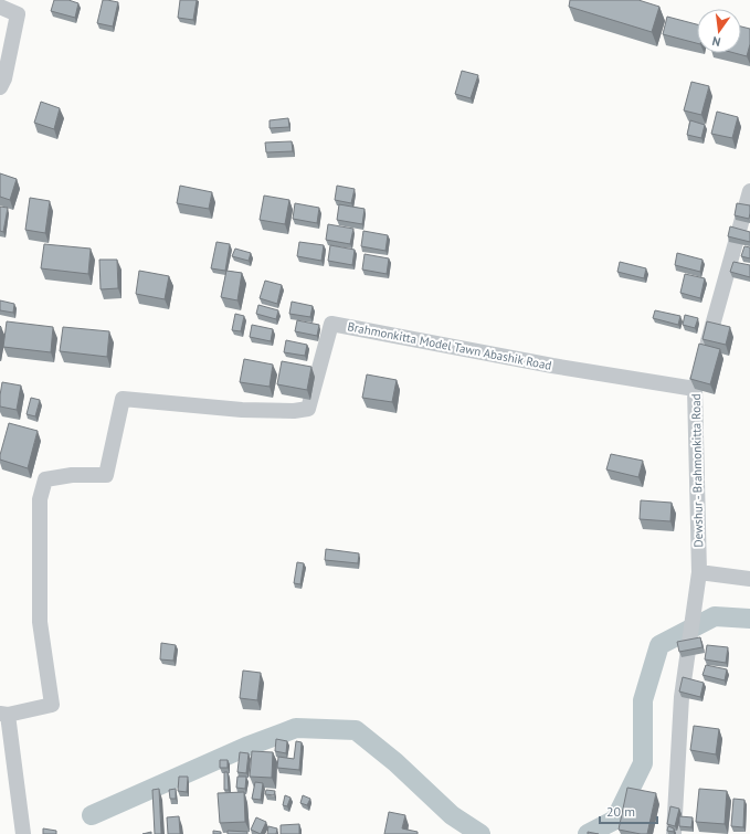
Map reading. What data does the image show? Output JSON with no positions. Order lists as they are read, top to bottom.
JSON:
{
  "streets": {
    "street": ["Brahmonkitta Model Tawn Abashik Road", "Dewshur - Brahmonkitta Road"]
  },
  "crossings": [
    ["Brahmonkitta Model Tawn Abashik Road", "Dewshur - Brahmonkitta Road"]
  ],
  "scale_bar": "20 m",
  "north": "bottom"
}
